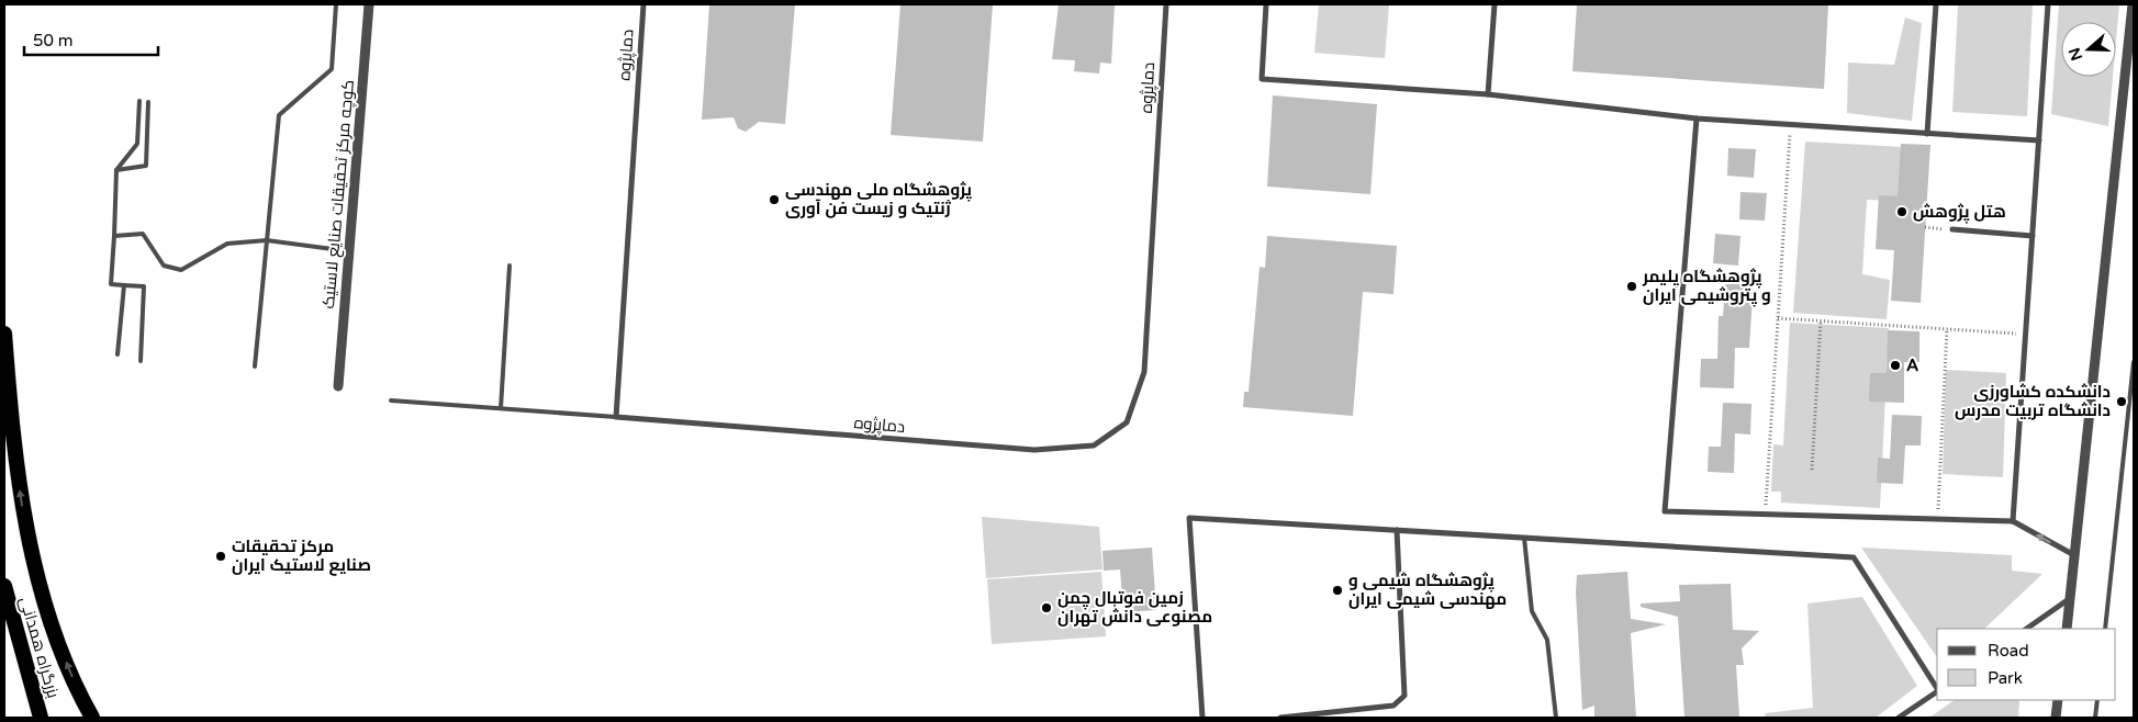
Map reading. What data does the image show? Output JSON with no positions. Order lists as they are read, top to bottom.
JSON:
{
  "streets": {
    "highway": ["بزرگراه همدانی"],
    "street": ["دماپژوه", "کوچه مرکز تحقیقات صنایع لاستیک"]
  },
  "places": [
    "پژوهشگاه ملی مهندسی ژنتیک و زیست فن آوری",
    "هتل پژوهش",
    "پژوهشگاه پلیمر و پتروشیمی ایران",
    "A",
    "دانشکده کشاورزی دانشگاه تربیت مدرس",
    "مرکز تحقیقات صنایع لاستیک ایران",
    "پژوهشگاه شیمی و مهندسی شیمی ایران",
    "زمین فوتبال چمن مصنوعی دانش تهران"
  ],
  "legend": ["Road", "Park"],
  "scale_bar": "50 m",
  "north": "left"
}
